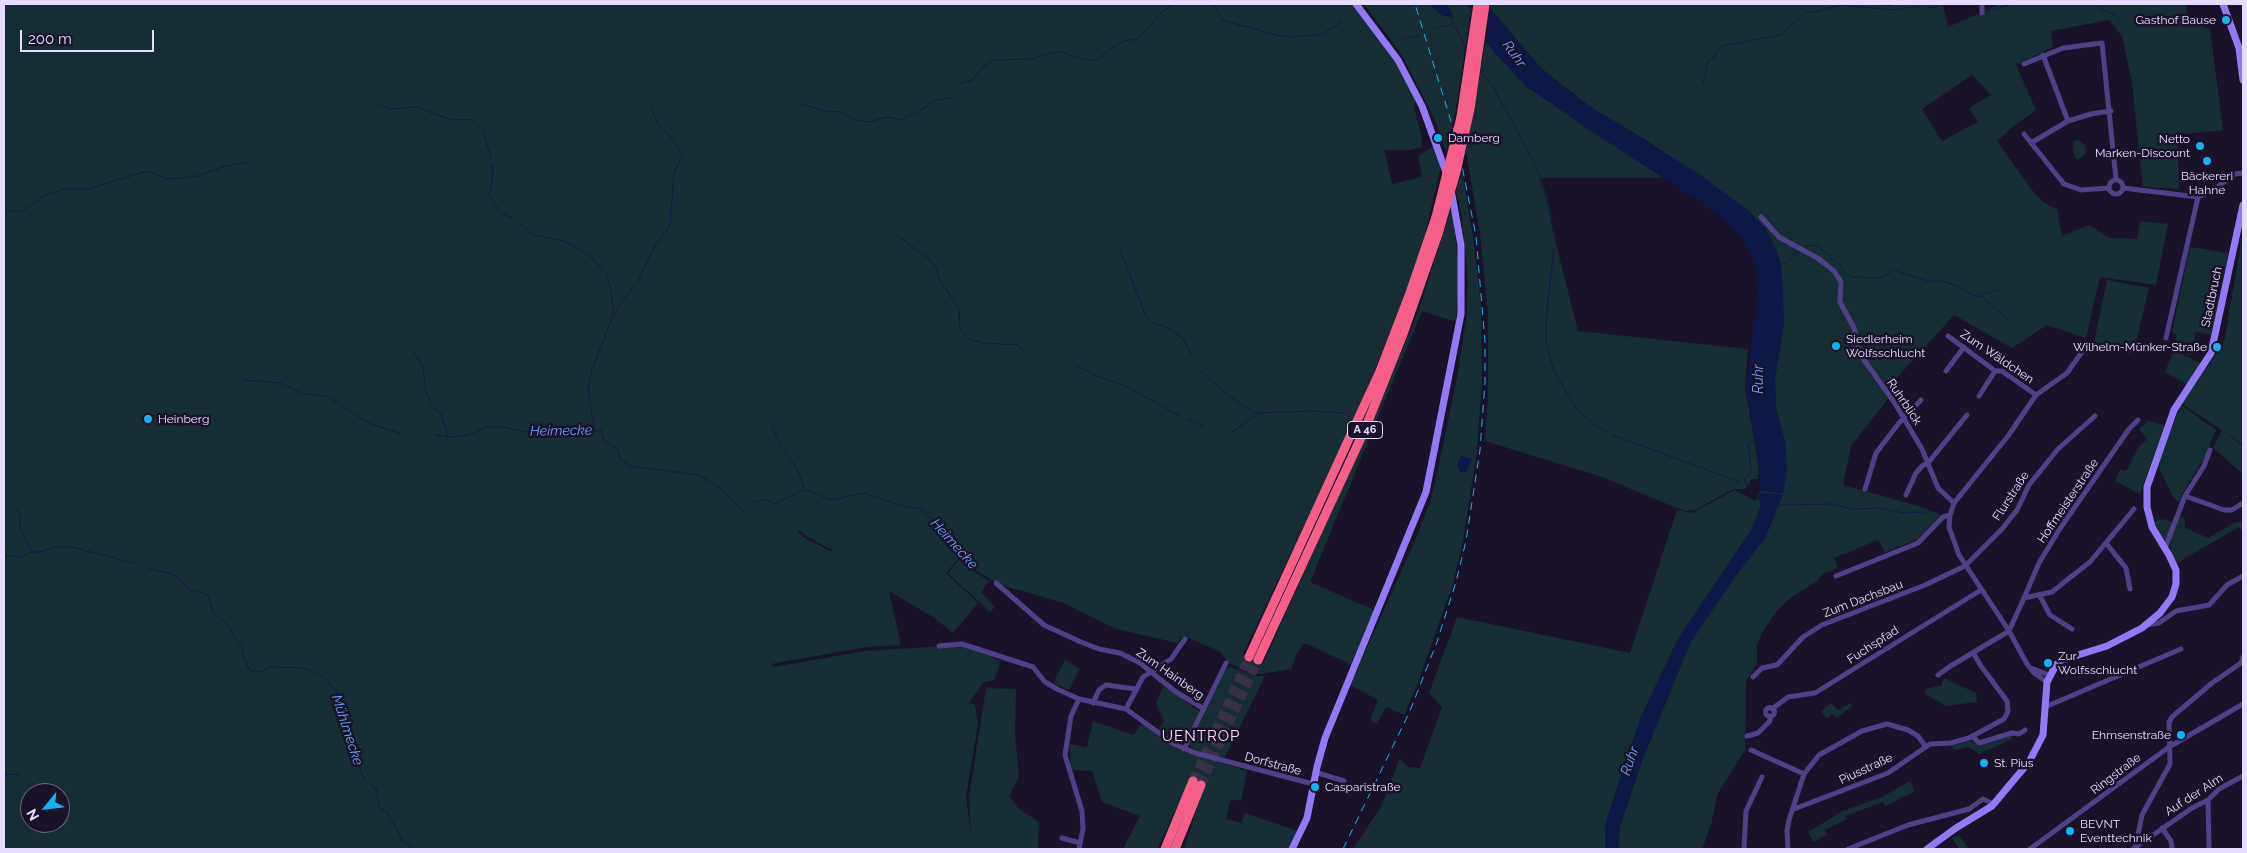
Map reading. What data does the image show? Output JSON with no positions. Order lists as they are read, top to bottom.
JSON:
{
  "streets": {
    "highway": ["A 46"],
    "main road": ["Stadtbruch"],
    "street": [
      "Zum Wäldchen",
      "Ruhrblick",
      "Flurstraße",
      "Hoffmeisterstraße",
      "Zum Dachsbau",
      "Fuchspfad",
      "Zum Hainberg",
      "Dorfstraße",
      "Piusstraße",
      "Ringstraße",
      "Auf der Alm"
    ]
  },
  "crossings": [
    ["Flurstraße", "Zum Dachsbau"],
    ["Zum Hainberg", "Dorfstraße"]
  ],
  "districts": ["UENTROP"],
  "water": ["Ruhr", "Heimecke", "Mühlmecke"],
  "places": [
    "Gasthof Bause",
    "Damberg",
    "Netto Marken-Discount",
    "Bäckereri Hahne",
    "Siedlerheim Wolfsschlucht",
    "Wilhelm-Münker-Straße",
    "Heinberg",
    "Zur Wolfsschlucht",
    "Ehmsenstraße",
    "St. Pius",
    "Casparistraße",
    "BEVNT Eventtechnik"
  ],
  "scale_bar": "200 m",
  "north": "bottom left"
}
